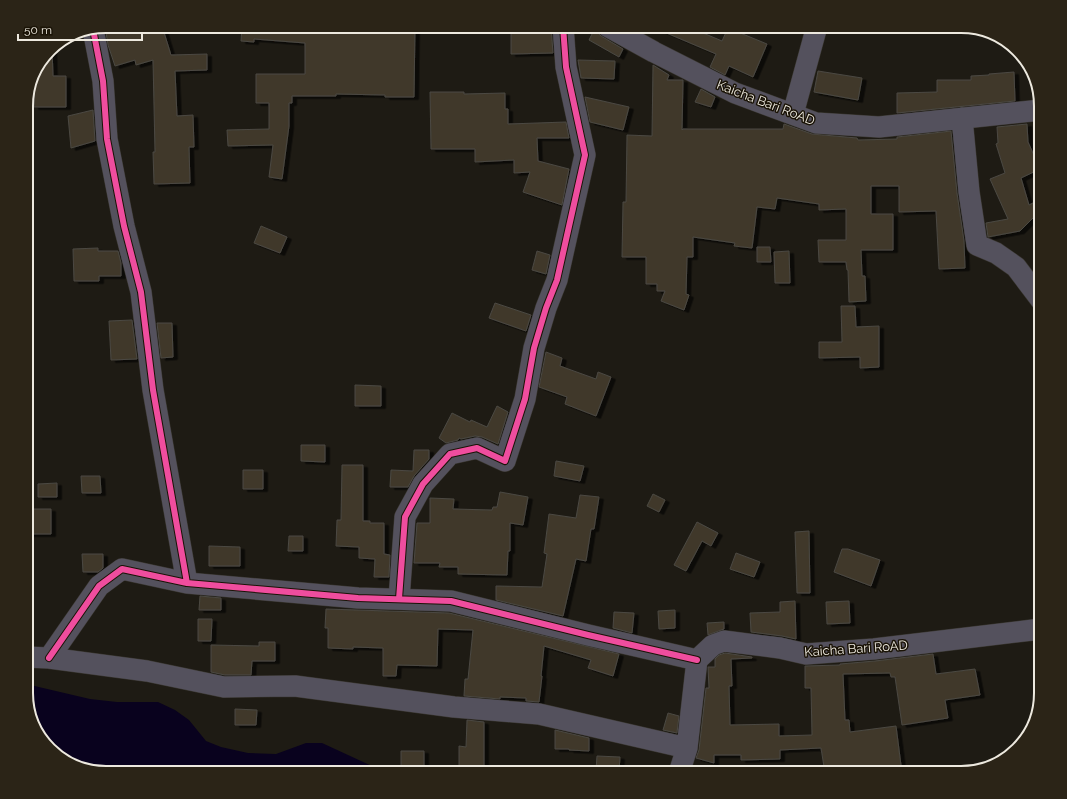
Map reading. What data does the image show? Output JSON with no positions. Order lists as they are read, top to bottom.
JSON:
{
  "streets": {
    "street": ["Kaicha Bari RoAD"]
  },
  "scale_bar": "50 m"
}
